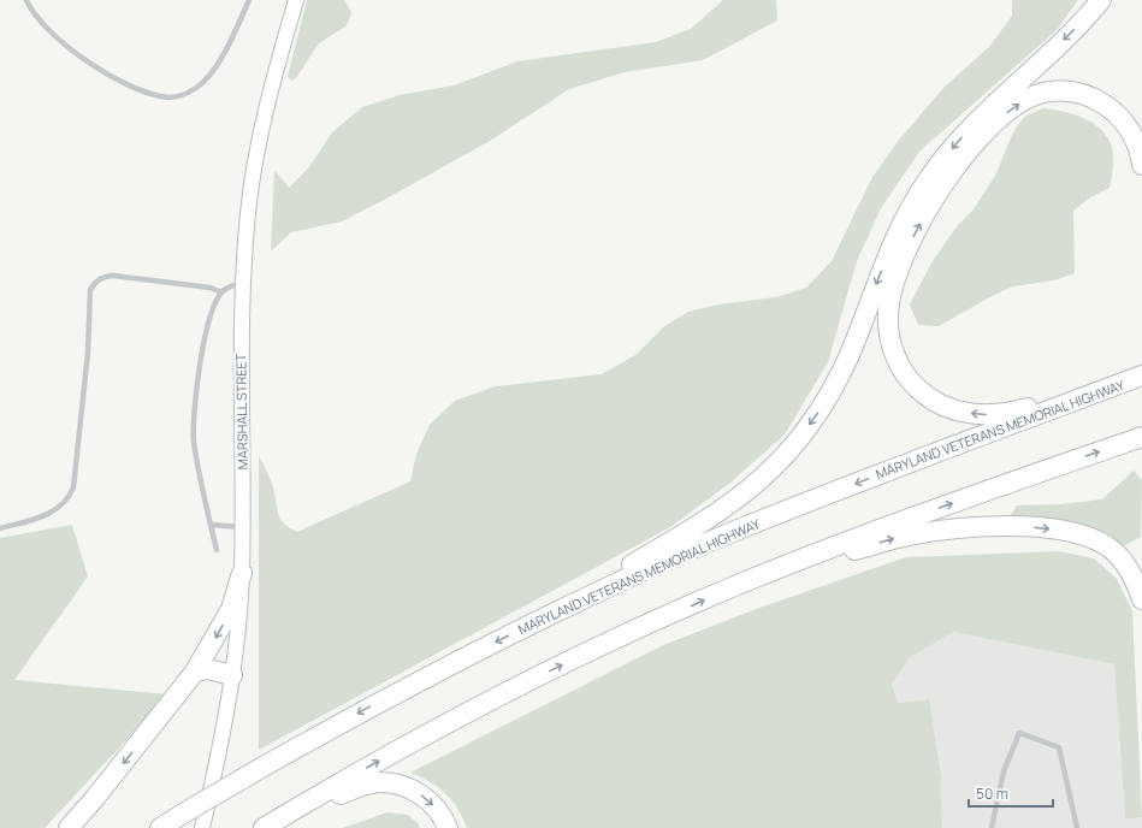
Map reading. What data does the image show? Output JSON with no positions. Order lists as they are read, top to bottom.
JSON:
{
  "streets": {
    "highway": ["MARYLAND VETERANS MEMORIAL HIGHWAY"],
    "main road": ["MARSHALL STREET"]
  },
  "scale_bar": "50 m"
}
